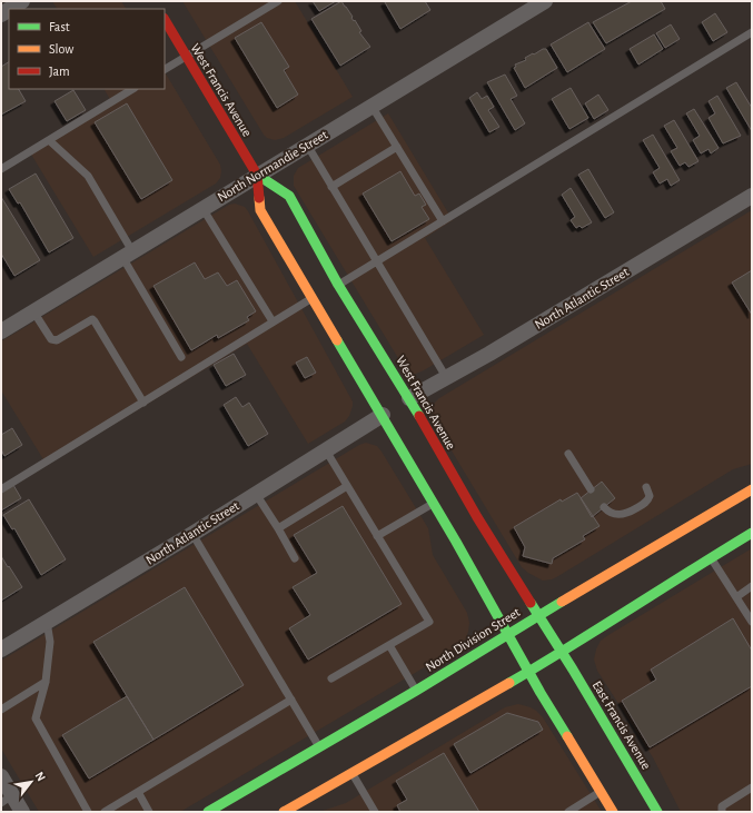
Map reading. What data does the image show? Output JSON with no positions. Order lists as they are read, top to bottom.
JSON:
{
  "streets": {
    "main road": ["West Francis Avenue", "North Division Street", "East Francis Avenue"],
    "street": ["North Normandie Street", "North Atlantic Street"]
  },
  "crossings": [
    ["West Francis Avenue", "North Normandie Street"],
    ["West Francis Avenue", "North Atlantic Street"],
    ["West Francis Avenue", "North Division Street"],
    ["West Francis Avenue", "East Francis Avenue"]
  ],
  "legend": ["Fast", "Slow", "Jam"],
  "north": "top right"
}
